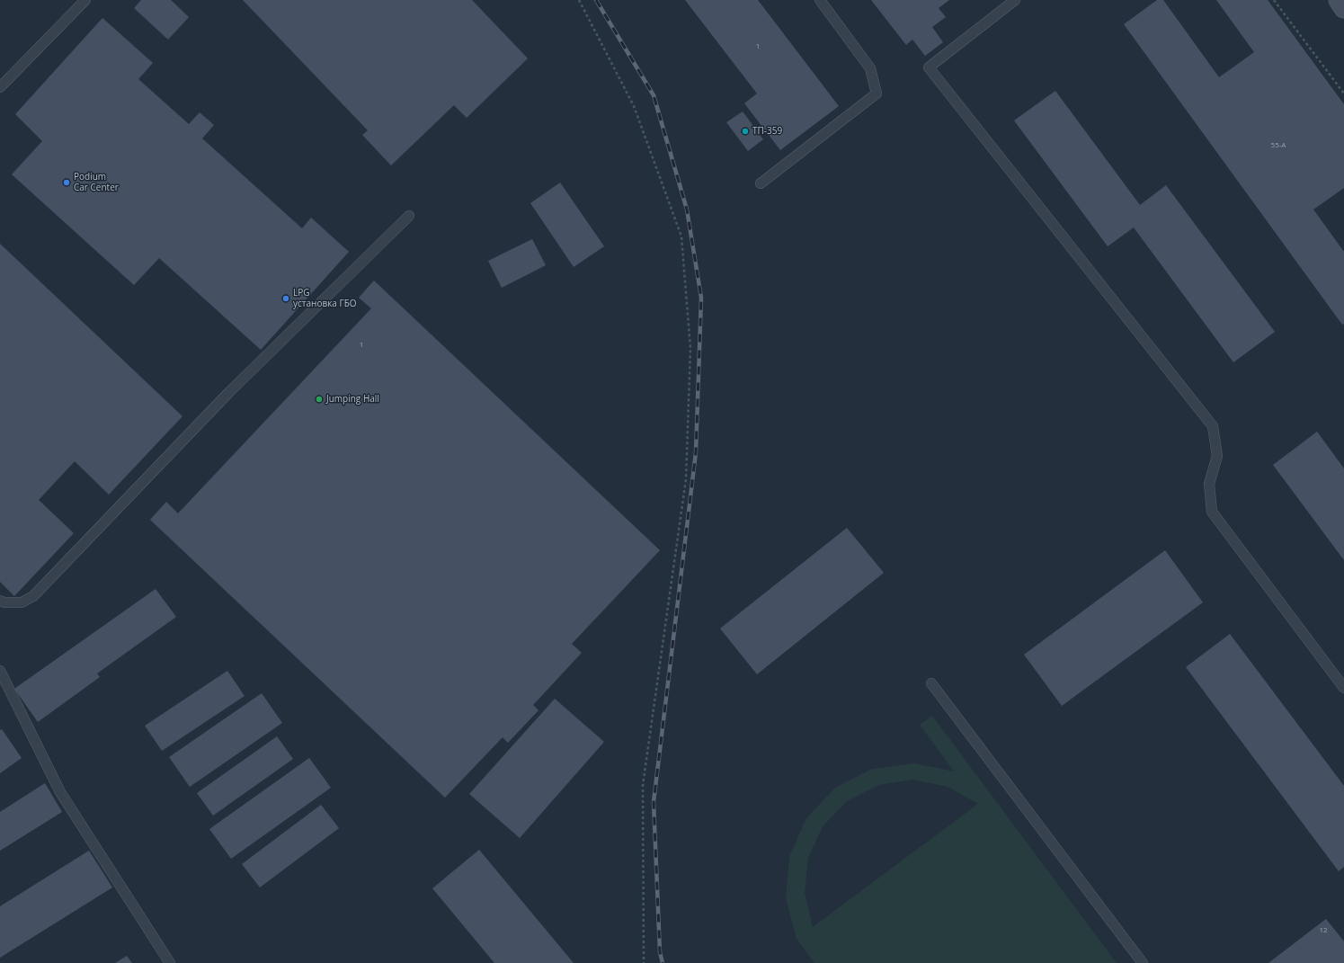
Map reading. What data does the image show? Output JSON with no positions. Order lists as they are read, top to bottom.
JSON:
{
  "places": [
    "ТП-359",
    "Podium Car Center",
    "LPG установка ГБО",
    "Jumping Hall"
  ],
  "house_numbers": [
    "1",
    "55-А",
    "1",
    "12"
  ]
}
